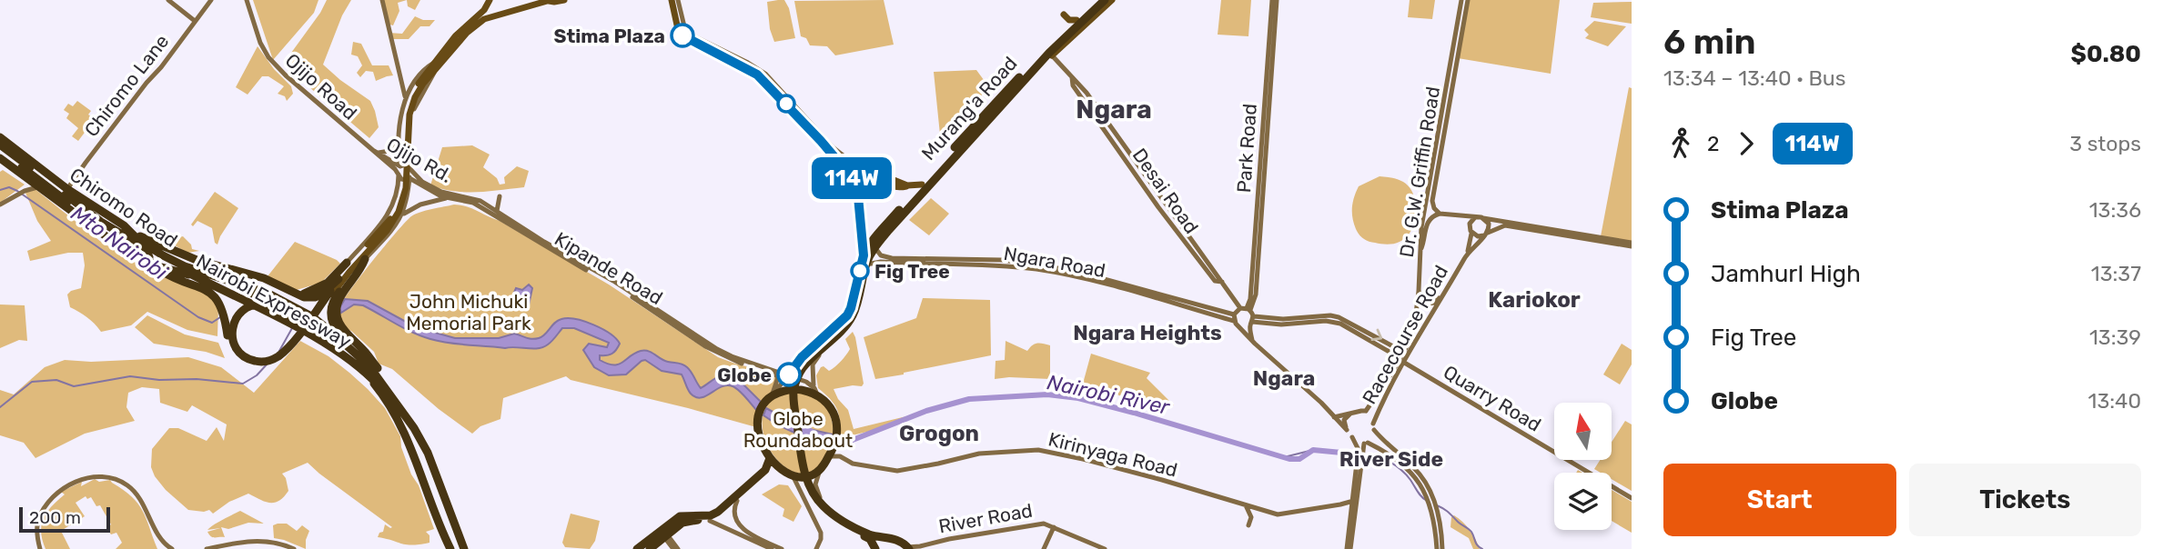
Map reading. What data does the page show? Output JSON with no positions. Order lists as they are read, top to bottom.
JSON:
{
  "streets": {
    "highway": ["Murang'a Road", "Chiromo Road", "Nairobi Expressway"],
    "main road": [
      "Chiromo Lane",
      "Ojijo Road",
      "Park Road",
      "Ojijo Rd.",
      "Dr. G.W. Griffin Road",
      "Desai Road",
      "Ngara Road",
      "Kipande Road",
      "Racecourse Road",
      "Quarry Road",
      "Kirinyaga Road",
      "River Road"
    ]
  },
  "crossings": [
    ["Chiromo Lane", "Chiromo Road"],
    ["Ojijo Road", "Ojijo Rd."],
    ["Murang'a Road", "Ngara Road"],
    ["Murang'a Road", "Kipande Road"],
    ["Murang'a Road", "Kirinyaga Road"],
    ["Park Road", "Desai Road"],
    ["Ojijo Rd.", "Kipande Road"],
    ["Dr. G.W. Griffin Road", "Racecourse Road"],
    ["Dr. G.W. Griffin Road", "Quarry Road"],
    ["Desai Road", "Quarry Road"],
    ["Kipande Road", "Kirinyaga Road"],
    ["Racecourse Road", "Quarry Road"]
  ],
  "districts": [
    "Ngara",
    "Kariokor",
    "Ngara Heights",
    "Ngara",
    "Grogon",
    "River Side"
  ],
  "water": ["Mto Nairobi", "Nairobi River"],
  "parks": ["John Michuki Memorial Park", "Globe Roundabout"],
  "places": ["Stima Plaza", "Fig Tree", "Globe"],
  "lines": ["bus line 114W"],
  "scale_bar": "200 m",
  "north": "top",
  "page": {
    "on_map": "114W",
    "heading": ["6 min", "13:34 – 13:40 · Bus", "$0.80"],
    "legs": ["2", "114W", "3 stops"],
    "list": [
      {
        "name": "Stima Plaza",
        "value": "13:36"
      },
      {
        "name": "JamhurI High",
        "value": "13:37"
      },
      {
        "name": "Fig Tree",
        "value": "13:39"
      },
      {
        "name": "Globe",
        "value": "13:40"
      }
    ],
    "buttons": ["Start", "Tickets"],
    "scale": "200 m"
  }
}
